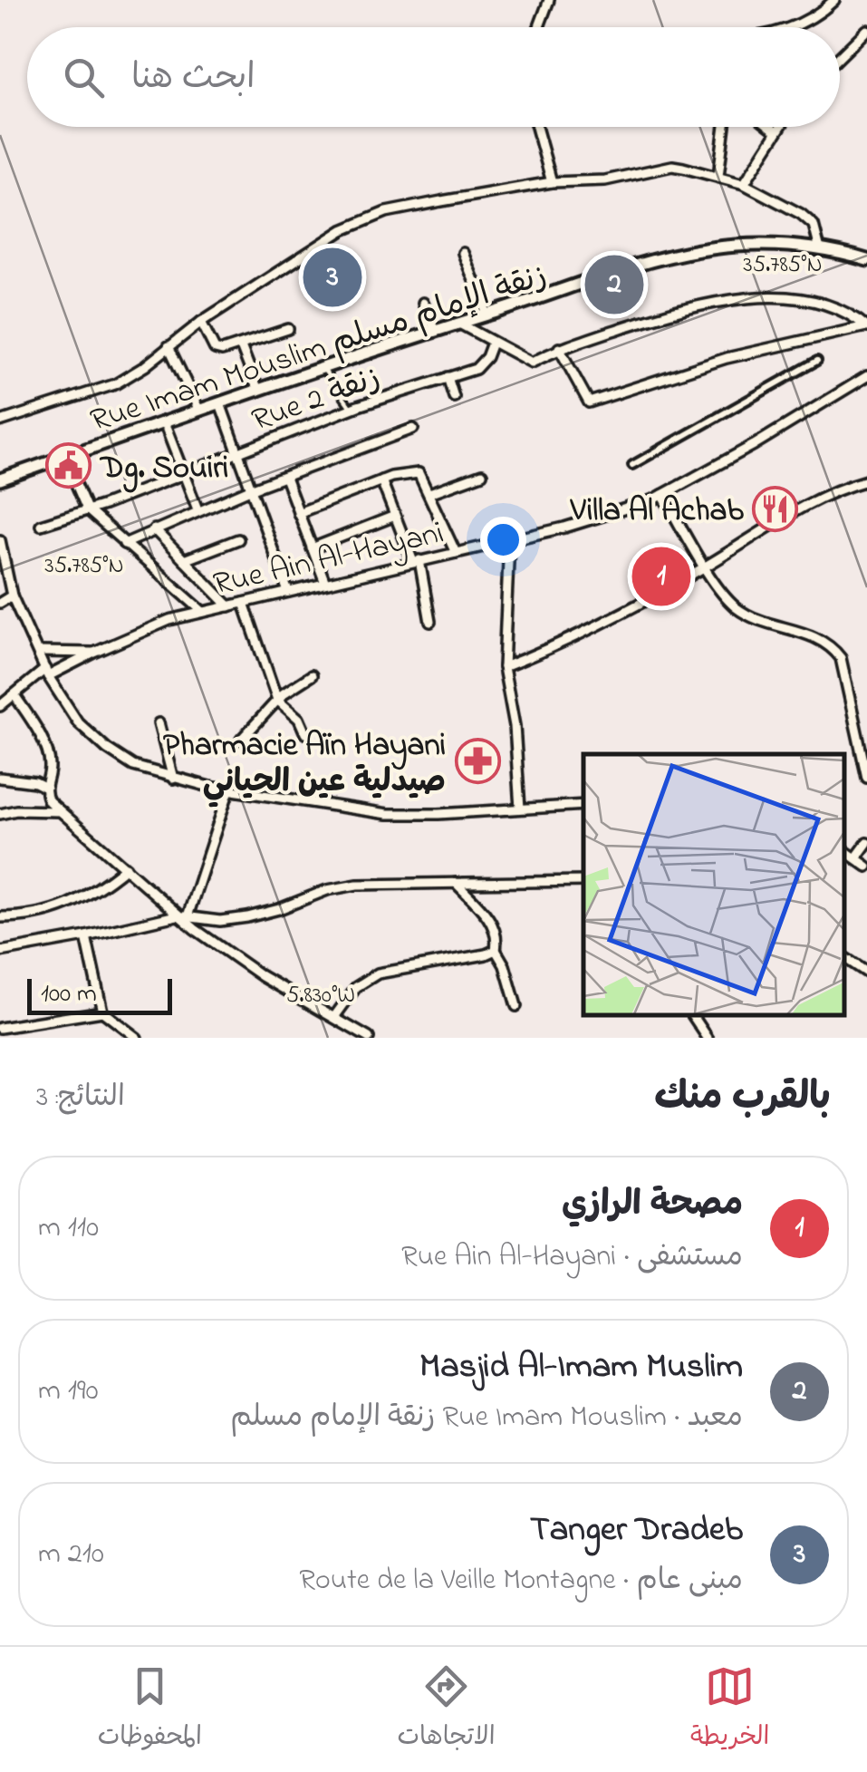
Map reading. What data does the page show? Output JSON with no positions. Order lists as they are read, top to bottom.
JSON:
{
  "streets": {
    "main road": ["Rue Imam Mouslim زنقة الإمام مسلم"],
    "street": ["Rue 2 زنقة", "Rue Ain Al-Hayani"]
  },
  "places": {
    "public building": ["Dg. Souiri"],
    "restaurant": ["Villa Al Achab"],
    "pharmacy": ["Pharmacie Aïn Hayani صيدلية عين الحياني"]
  },
  "scale_bar": "100 m",
  "page": {
    "search": "ابحث هنا",
    "pins": ["3", "2", "1"],
    "scale": "100 m",
    "heading": ["بالقرب منك", "النتائج: 3"],
    "list": [
      {
        "mark": "1",
        "name": "مصحة الرازي",
        "note": "مستشفى · Rue Ain Al-Hayani",
        "value": "110 m"
      },
      {
        "mark": "2",
        "name": "Masjid Al-Imam Muslim",
        "note": "معبد · Rue Imam Mouslim زنقة الإمام مسلم",
        "value": "190 m"
      },
      {
        "mark": "3",
        "name": "Tanger Dradeb",
        "note": "مبنى عام · Route de la Veille Montagne",
        "value": "210 m"
      }
    ],
    "nav": ["الخريطة", "الاتجاهات", "المحفوظات"]
  },
  "coordinates": ["35.785°N", "5.830°W"]
}
